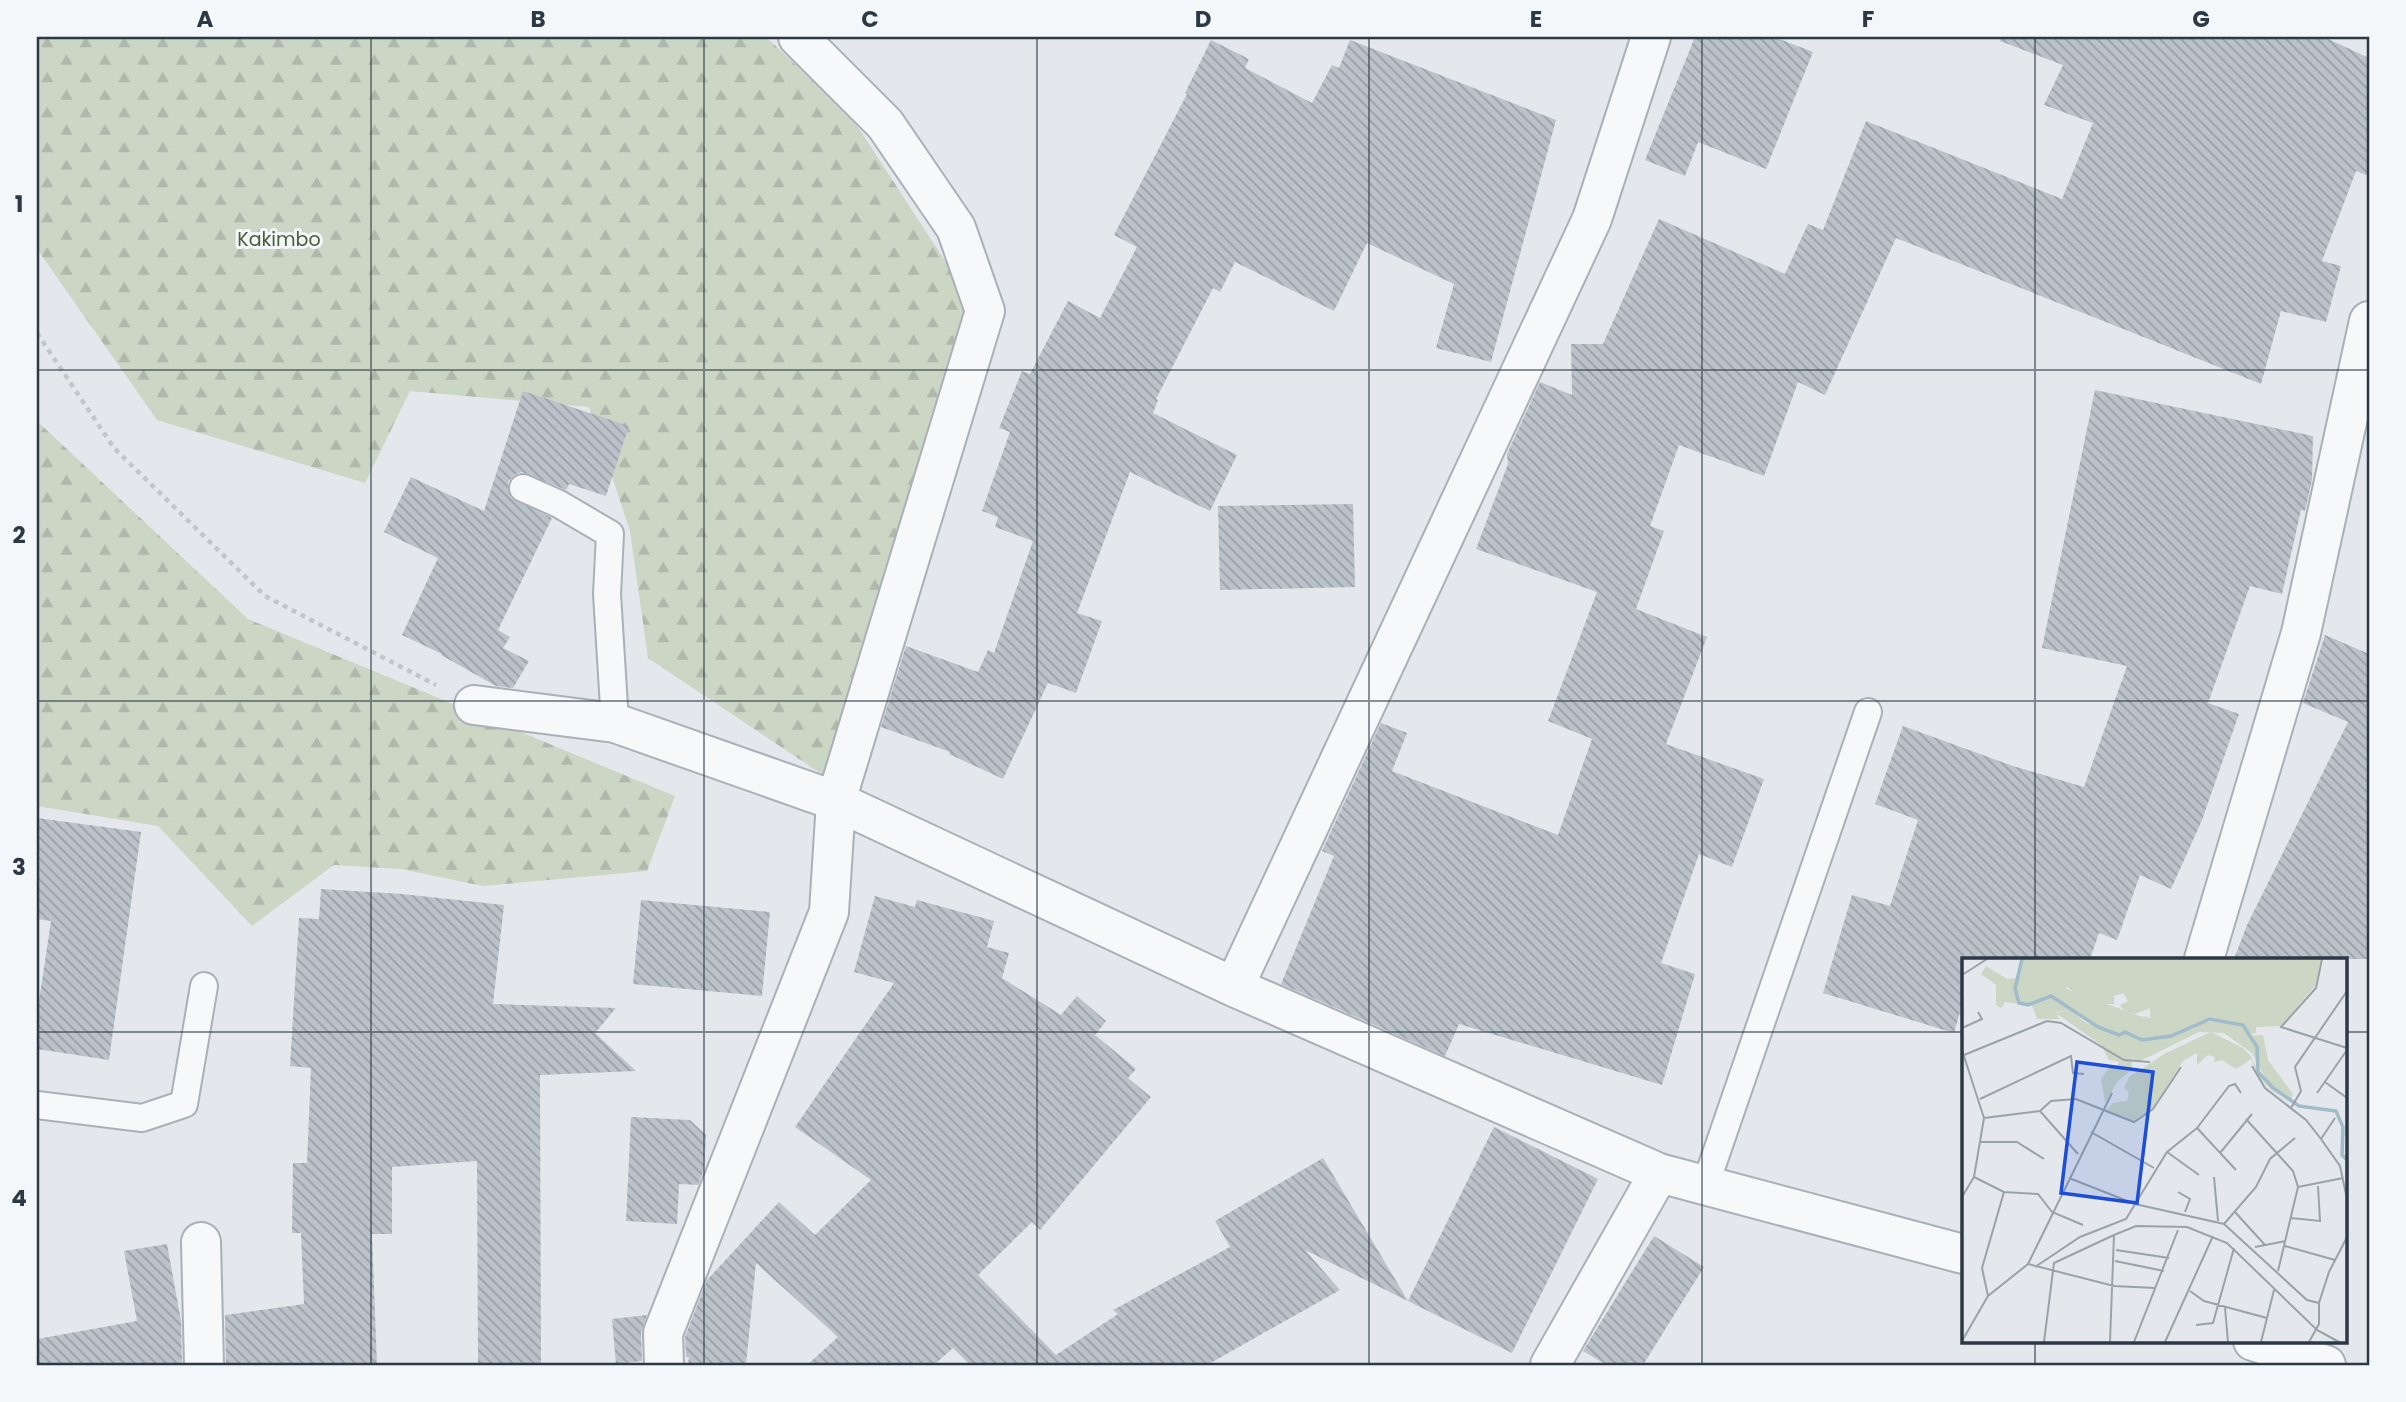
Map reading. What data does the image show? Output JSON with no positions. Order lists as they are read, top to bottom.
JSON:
{
  "parks": ["Kakimbo"],
  "grid": {
    "columns": [
      "A",
      "B",
      "C",
      "D",
      "E",
      "F",
      "G"
    ],
    "rows": [
      "1",
      "2",
      "3",
      "4"
    ]
  }
}
